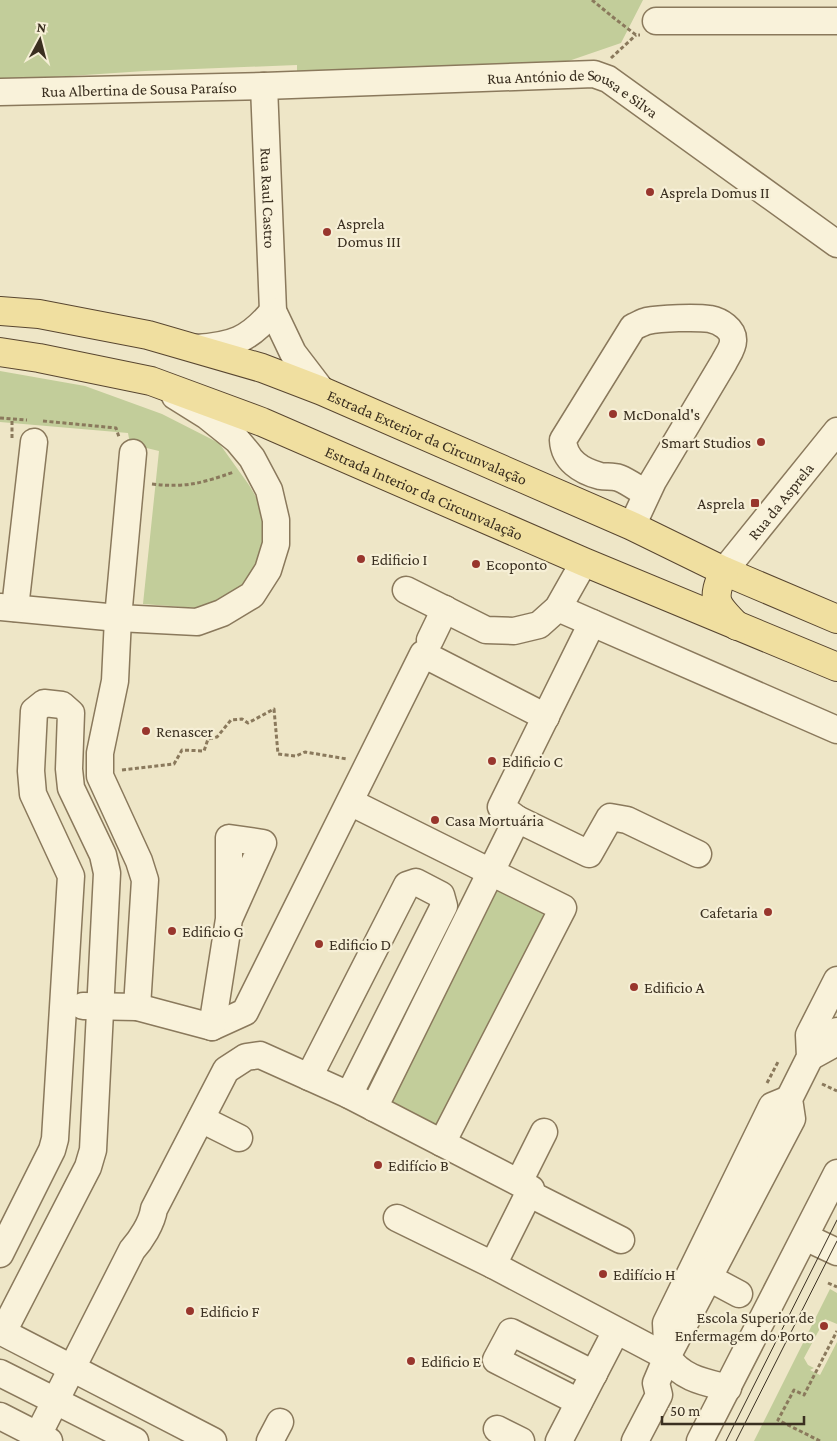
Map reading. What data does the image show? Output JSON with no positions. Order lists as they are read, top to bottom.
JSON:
{
  "streets": {
    "main road": ["Estrada Exterior da Circunvalação", "Estrada Interior da Circunvalação"],
    "street": [
      "Rua Albertina de Sousa Paraíso",
      "Rua António de Sousa e Silva",
      "Rua Raul Castro",
      "Rua da Asprela"
    ]
  },
  "crossings": [
    ["Rua Albertina de Sousa Paraíso", "Rua António de Sousa e Silva"],
    ["Rua Albertina de Sousa Paraíso", "Rua Raul Castro"],
    ["Rua António de Sousa e Silva", "Rua Raul Castro"],
    ["Rua Raul Castro", "Estrada Exterior da Circunvalação"],
    ["Estrada Exterior da Circunvalação", "Rua da Asprela"]
  ],
  "places": {
    "other": [
      "Asprela Domus II",
      "Asprela Domus III",
      "McDonald's",
      "Smart Studios",
      "Edificio I",
      "Ecoponto",
      "Renascer",
      "Edificio C",
      "Casa Mortuária",
      "Cafetaria",
      "Edificio G",
      "Edificio D",
      "Edificio A",
      "Edifício B",
      "Edifício H",
      "Edificio F",
      "Escola Superior de Enfermagem do Porto",
      "Edificio E"
    ],
    "transit": ["Asprela"]
  },
  "scale_bar": "50 m",
  "north": "top"
}
